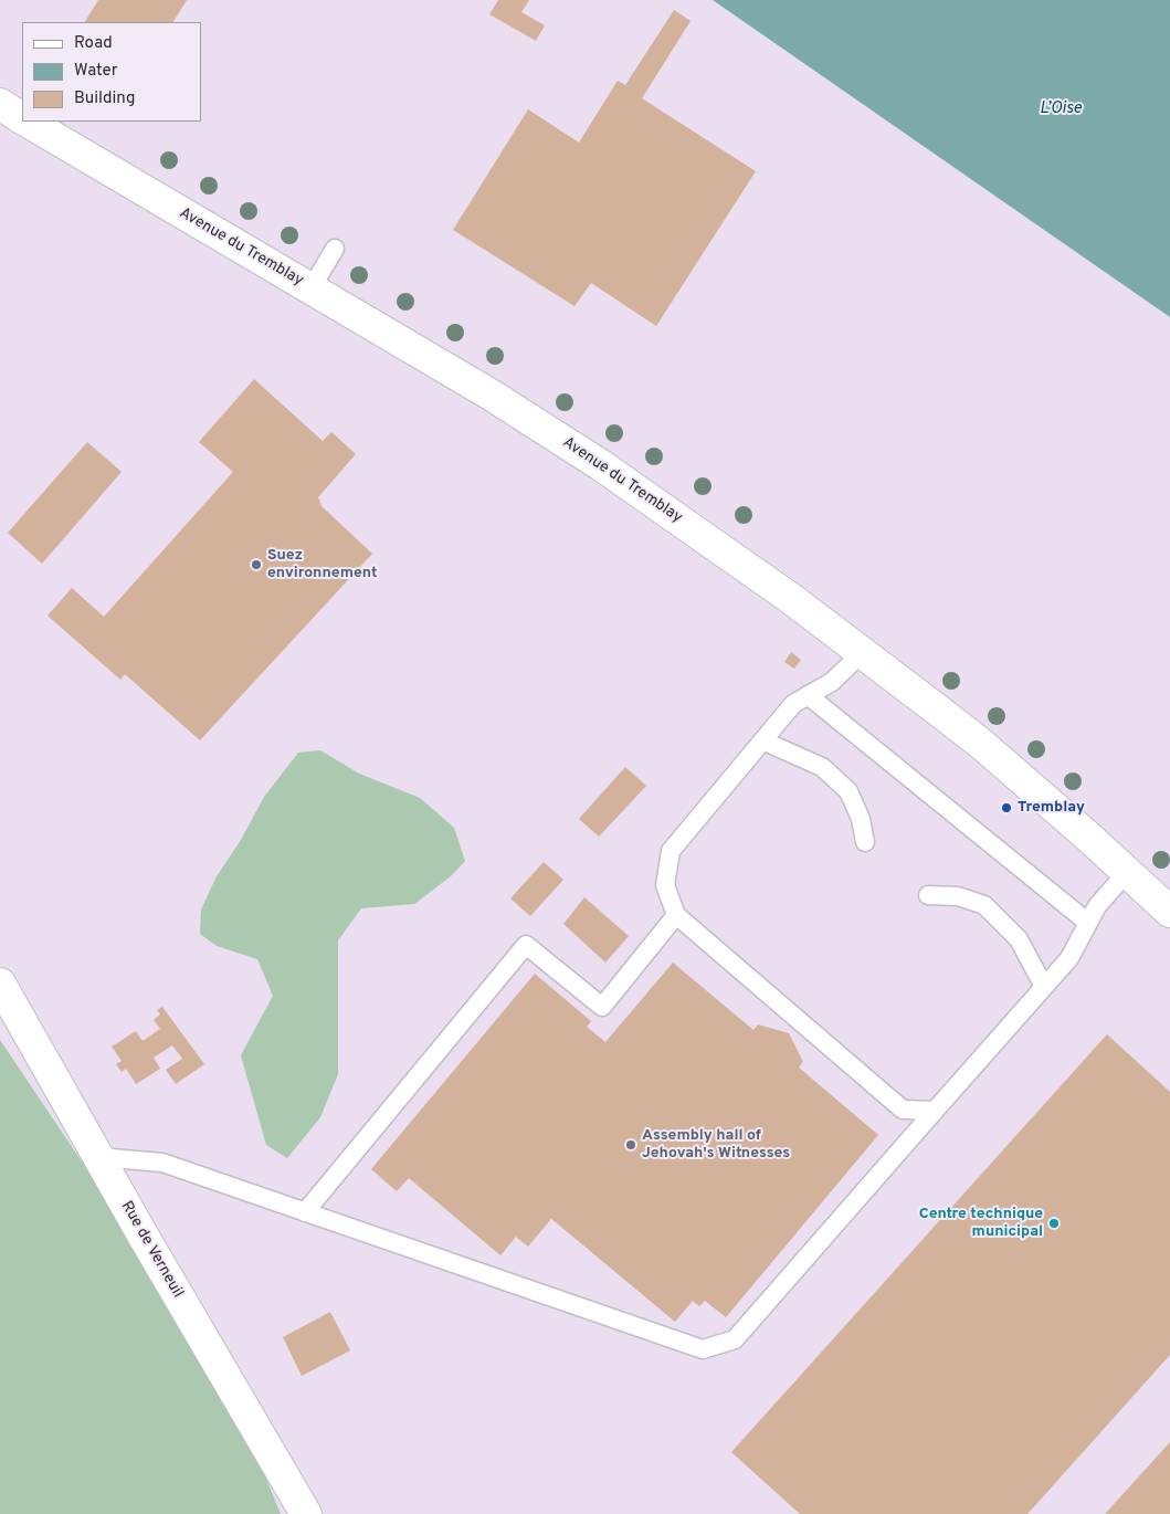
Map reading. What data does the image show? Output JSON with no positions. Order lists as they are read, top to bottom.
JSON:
{
  "streets": {
    "main road": ["Avenue du Tremblay", "Rue de Verneuil"]
  },
  "water": ["L’Oise"],
  "places": [
    "Suez environnement",
    "Tremblay",
    "Assembly hall of Jehovah's Witnesses",
    "Centre technique municipal"
  ],
  "legend": ["Road", "Water", "Building"]
}
